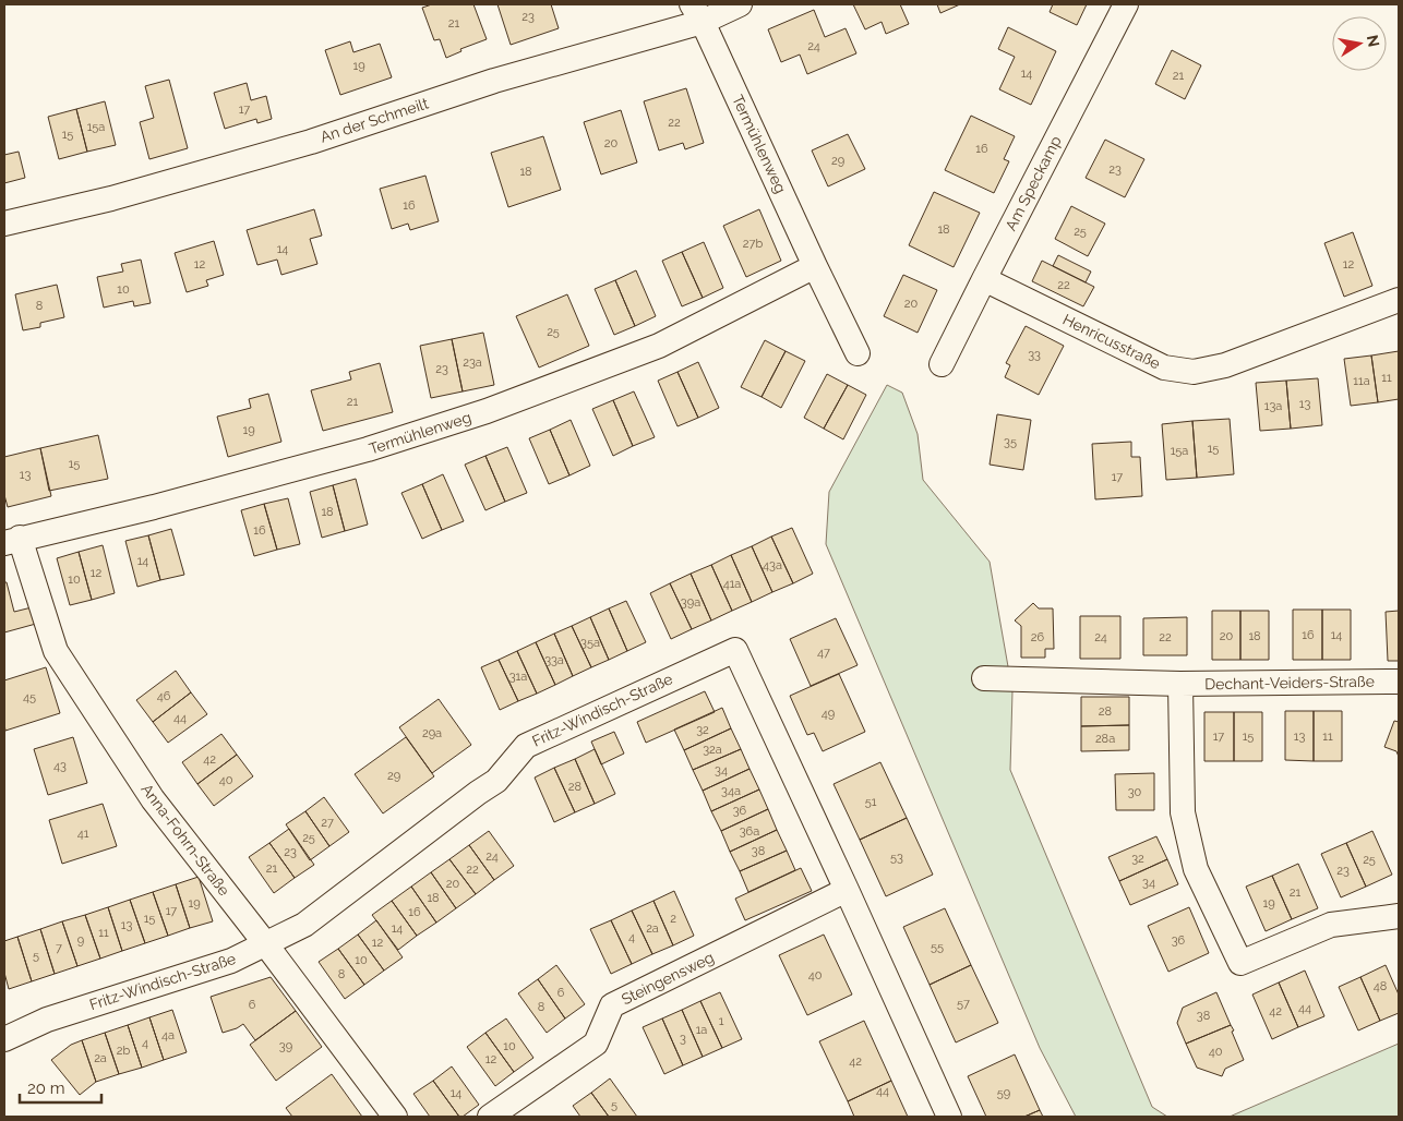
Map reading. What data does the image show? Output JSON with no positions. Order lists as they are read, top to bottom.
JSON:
{
  "streets": {
    "street": [
      "An der Schmeilt",
      "Termühlenweg",
      "Am Speckamp",
      "Henricusstraße",
      "Dechant-Veiders-Straße",
      "Fritz-Windisch-Straße",
      "Anna-Fohrn-Straße",
      "Steingensweg"
    ]
  },
  "crossings": [
    ["An der Schmeilt", "Termühlenweg"],
    ["Termühlenweg", "Anna-Fohrn-Straße"],
    ["Am Speckamp", "Henricusstraße"],
    ["Fritz-Windisch-Straße", "Anna-Fohrn-Straße"],
    ["Fritz-Windisch-Straße", "Steingensweg"]
  ],
  "house_numbers": [
    "23",
    "21",
    "24",
    "19",
    "14",
    "21",
    "17",
    "22",
    "15a",
    "15",
    "20",
    "16",
    "29",
    "23",
    "18",
    "16",
    "18",
    "25",
    "27b",
    "14",
    "12",
    "12",
    "22",
    "10",
    "20",
    "8",
    "25",
    "33",
    "23a",
    "23",
    "11",
    "11a",
    "21",
    "13",
    "13a",
    "19",
    "35",
    "15",
    "15a",
    "15",
    "13",
    "17",
    "18",
    "16",
    "14",
    "43a",
    "12",
    "10",
    "41a",
    "39a",
    "16",
    "14",
    "20",
    "18",
    "26",
    "24",
    "22",
    "35a",
    "47",
    "33a",
    "31a",
    "46",
    "45",
    "28",
    "49",
    "44",
    "32",
    "29a",
    "17",
    "15",
    "13",
    "11",
    "28a",
    "32a",
    "42",
    "43",
    "34",
    "29",
    "40",
    "28",
    "34a",
    "30",
    "51",
    "36",
    "27",
    "36a",
    "41",
    "25",
    "38",
    "23",
    "24",
    "53",
    "32",
    "25",
    "21",
    "22",
    "23",
    "34",
    "20",
    "21",
    "18",
    "19",
    "19",
    "17",
    "16",
    "15",
    "2",
    "13",
    "14",
    "2a",
    "11",
    "4",
    "9",
    "36",
    "12",
    "55",
    "7",
    "5",
    "10",
    "8",
    "40",
    "48",
    "6",
    "57",
    "6",
    "8",
    "44",
    "42",
    "38",
    "1",
    "1a",
    "4a",
    "3",
    "4",
    "39",
    "10",
    "2b",
    "40",
    "2a",
    "12",
    "42",
    "44",
    "14",
    "59",
    "5"
  ],
  "scale_bar": "20 m",
  "north": "right"
}
